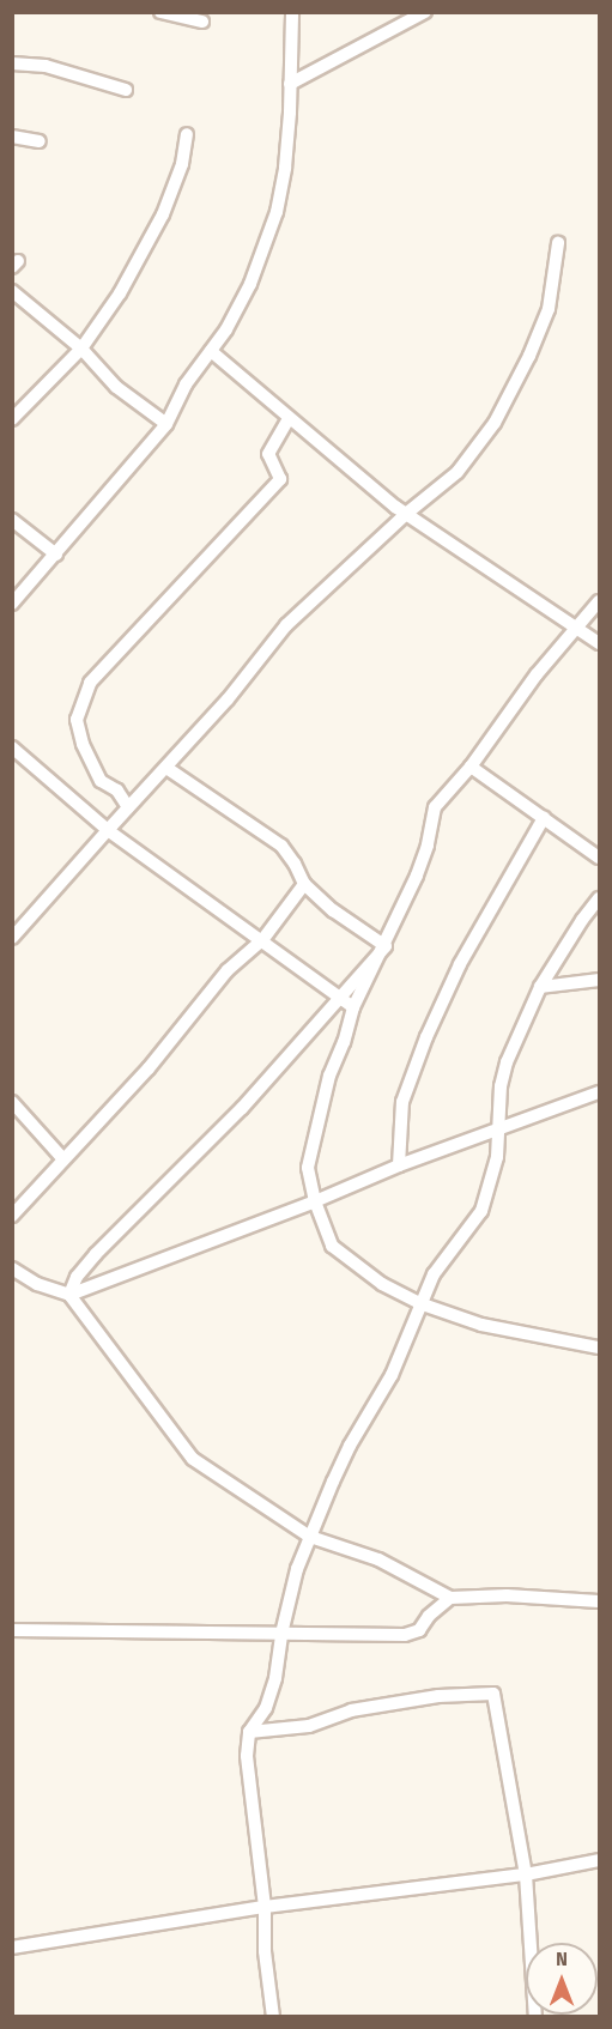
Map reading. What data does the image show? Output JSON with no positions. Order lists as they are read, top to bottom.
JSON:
{
  "north": "top"
}
